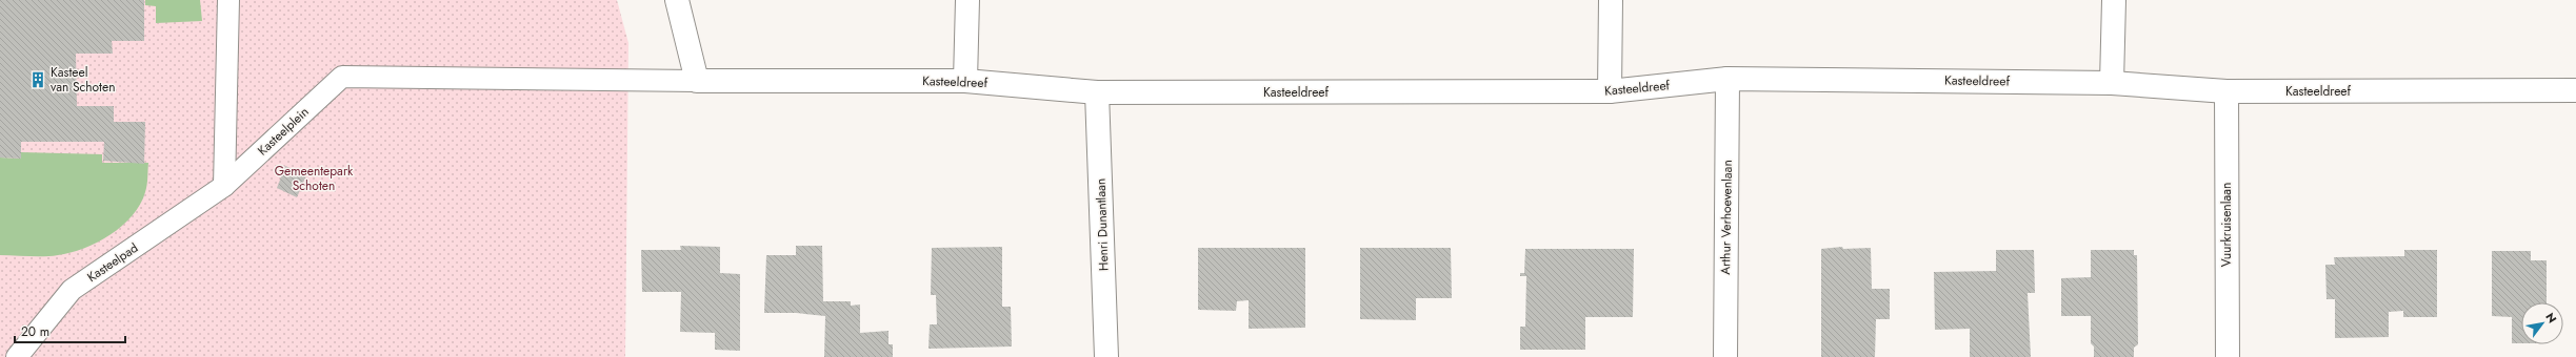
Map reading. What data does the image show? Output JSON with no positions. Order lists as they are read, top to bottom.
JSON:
{
  "streets": {
    "street": [
      "Kasteeldreef",
      "Arthur Verhoevenlaan",
      "Henri Dunantlaan",
      "Vuurkruisenlaan"
    ],
    "lane": ["Kasteelplein", "Kasteelpad"]
  },
  "crossings": [
    ["Kasteeldreef", "Kasteelplein"],
    ["Kasteeldreef", "Arthur Verhoevenlaan"],
    ["Kasteeldreef", "Henri Dunantlaan"],
    ["Kasteeldreef", "Vuurkruisenlaan"],
    ["Kasteelplein", "Kasteelpad"]
  ],
  "parks": ["Gemeentepark Schoten"],
  "places": {
    "building": ["Kasteel van Schoten"]
  },
  "scale_bar": "20 m",
  "north": "top right"
}
